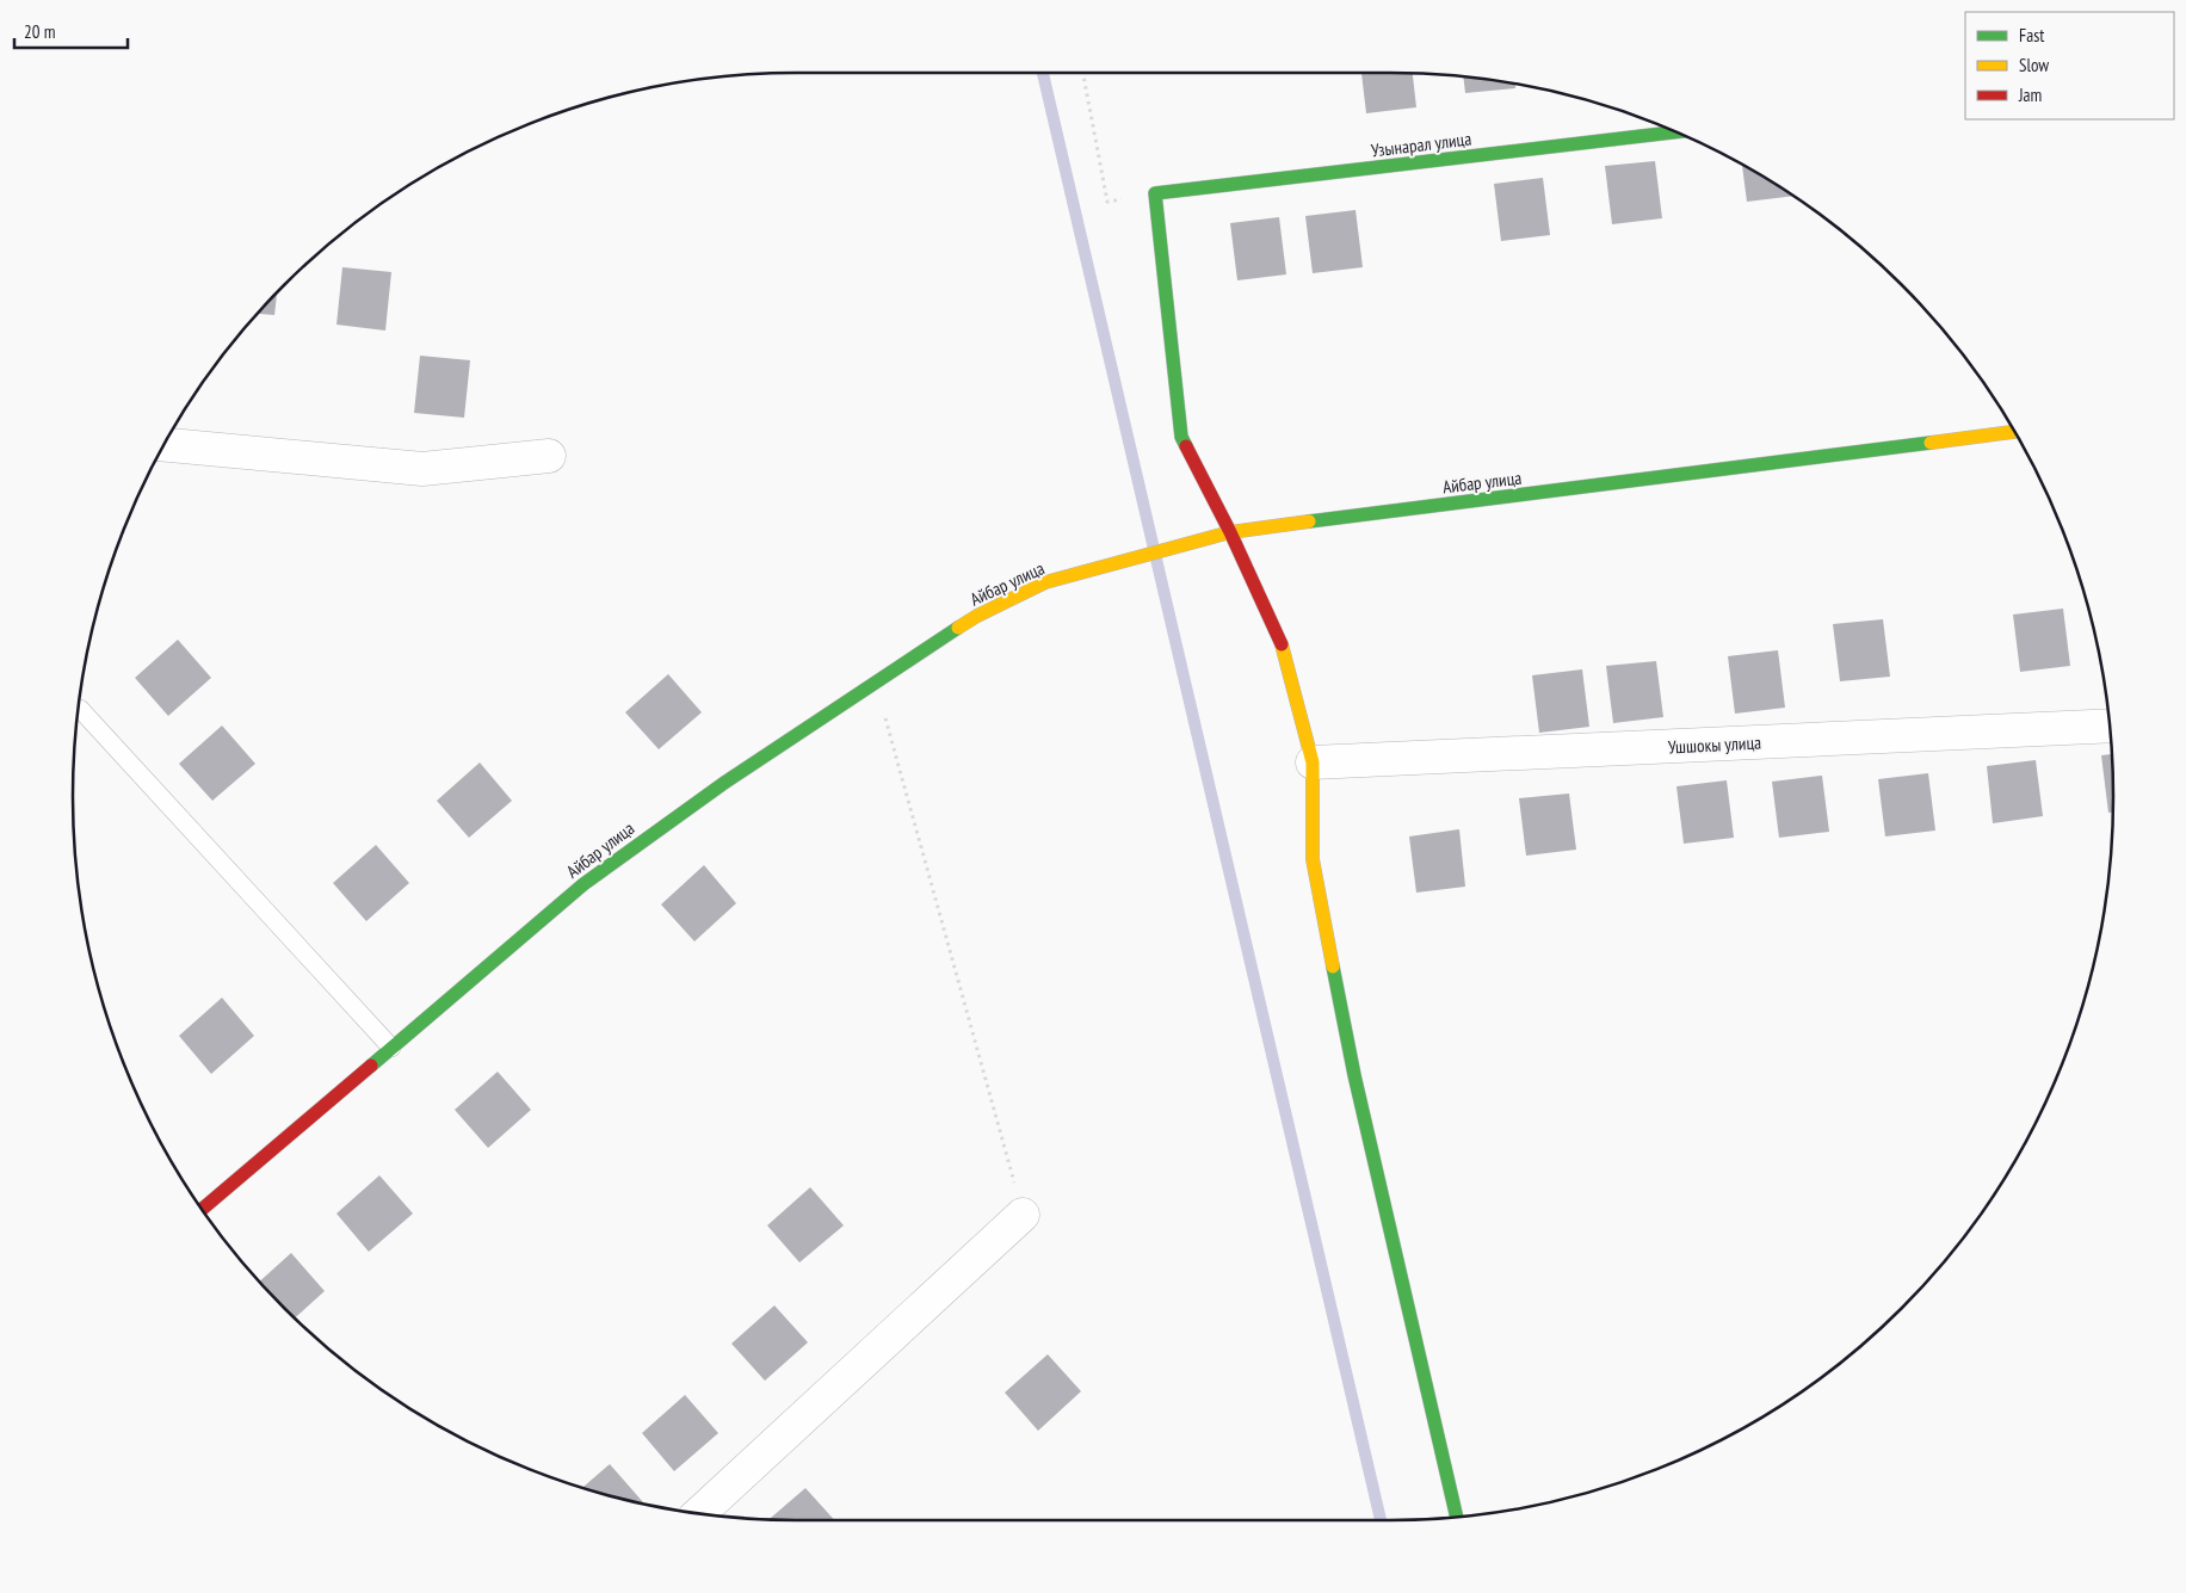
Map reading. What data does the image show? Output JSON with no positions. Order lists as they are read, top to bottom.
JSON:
{
  "streets": {
    "street": ["Узынарал улица", "Айбар улица", "Ушшокы улица"]
  },
  "legend": ["Fast", "Slow", "Jam"],
  "scale_bar": "20 m"
}
